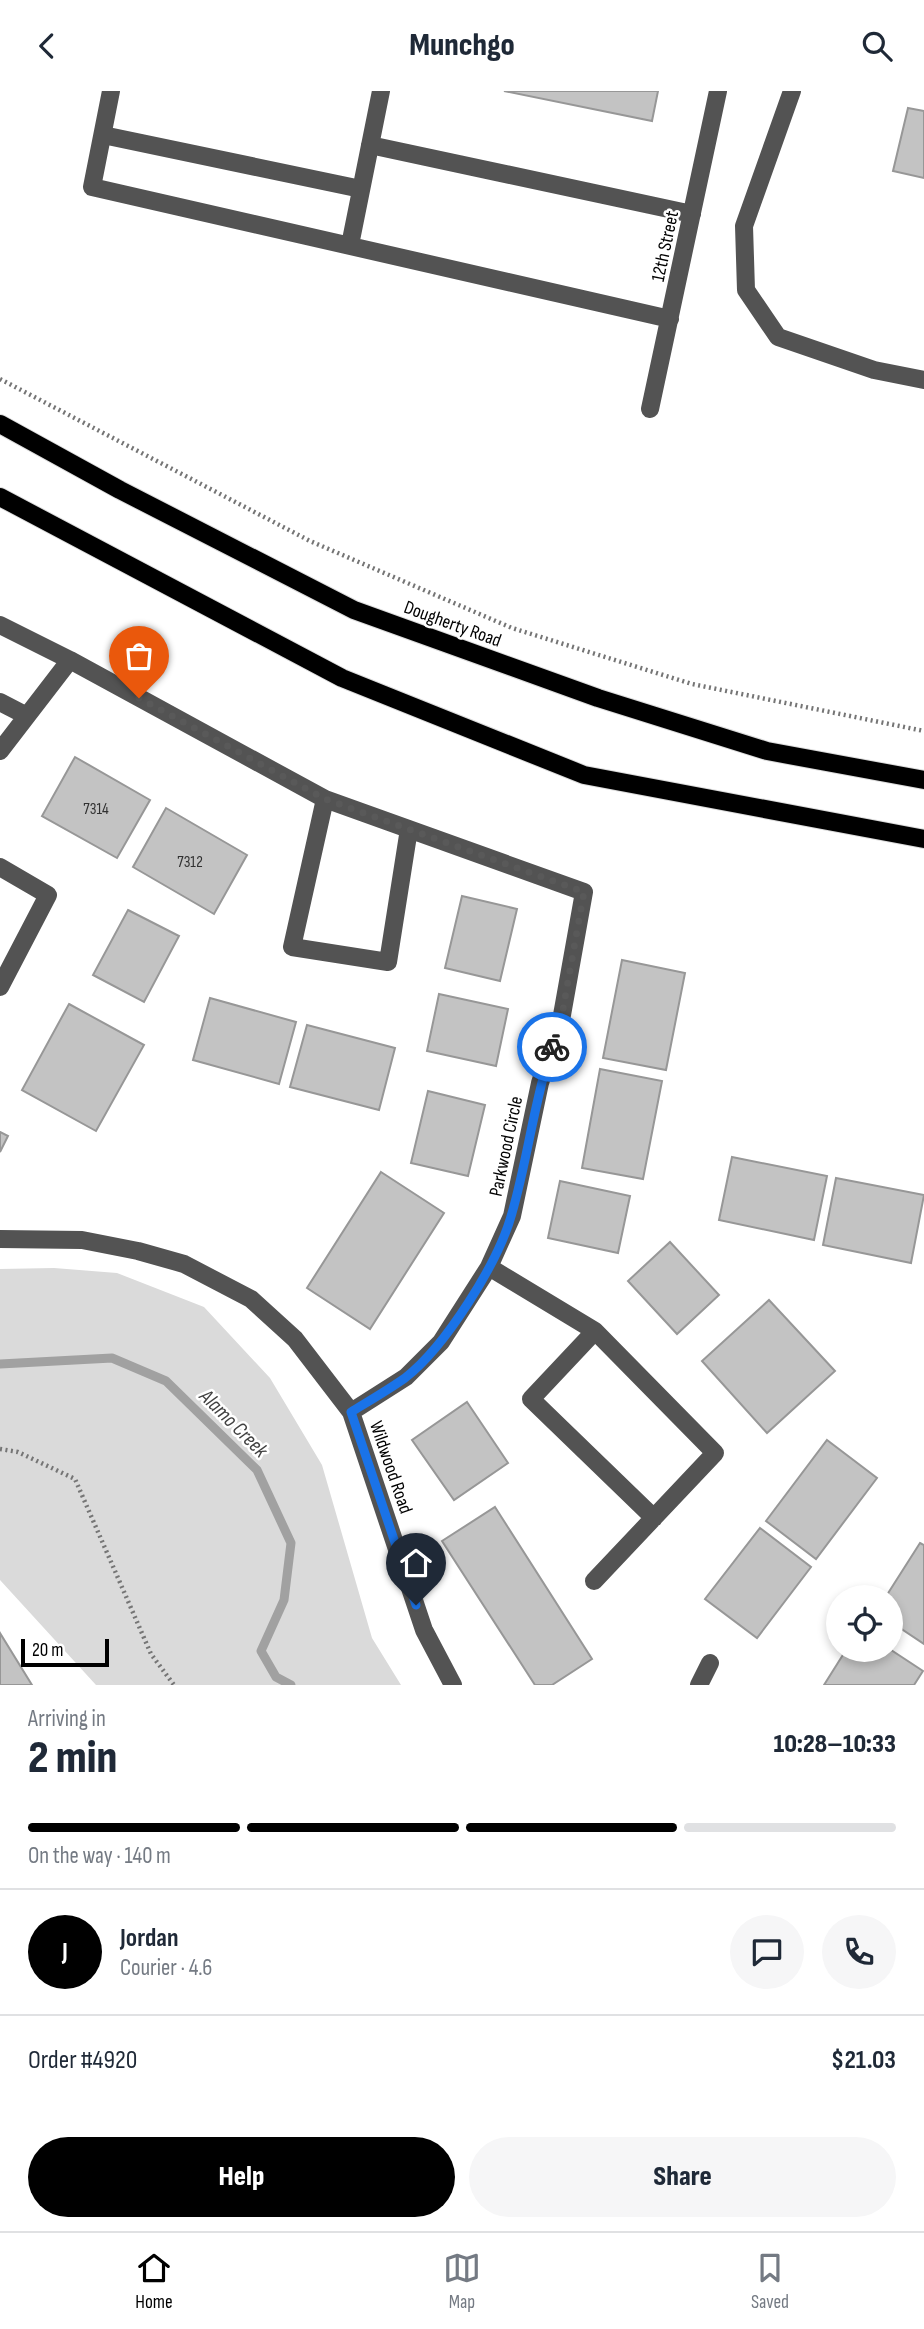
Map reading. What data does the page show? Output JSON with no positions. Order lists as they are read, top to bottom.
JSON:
{
  "streets": {
    "main road": ["Dougherty Road"],
    "street": ["12th Street", "Parkwood Circle", "Wildwood Road"]
  },
  "crossings": [
    ["Parkwood Circle", "Wildwood Road"]
  ],
  "water": ["Alamo Creek"],
  "house_numbers": ["7314", "7312"],
  "scale_bar": "20 m",
  "page": {
    "header": "Munchgo",
    "scale": "20 m",
    "heading": ["2 min", "Arriving in", "10:28–10:33"],
    "panel": [
      "Jordan",
      "Courier · 4.6",
      "Order #4920",
      "$21.03"
    ],
    "bar": "On the way · 140 m",
    "round": "J",
    "buttons": ["Help", "Share"],
    "tabs": ["Home", "Map", "Saved"]
  }
}
